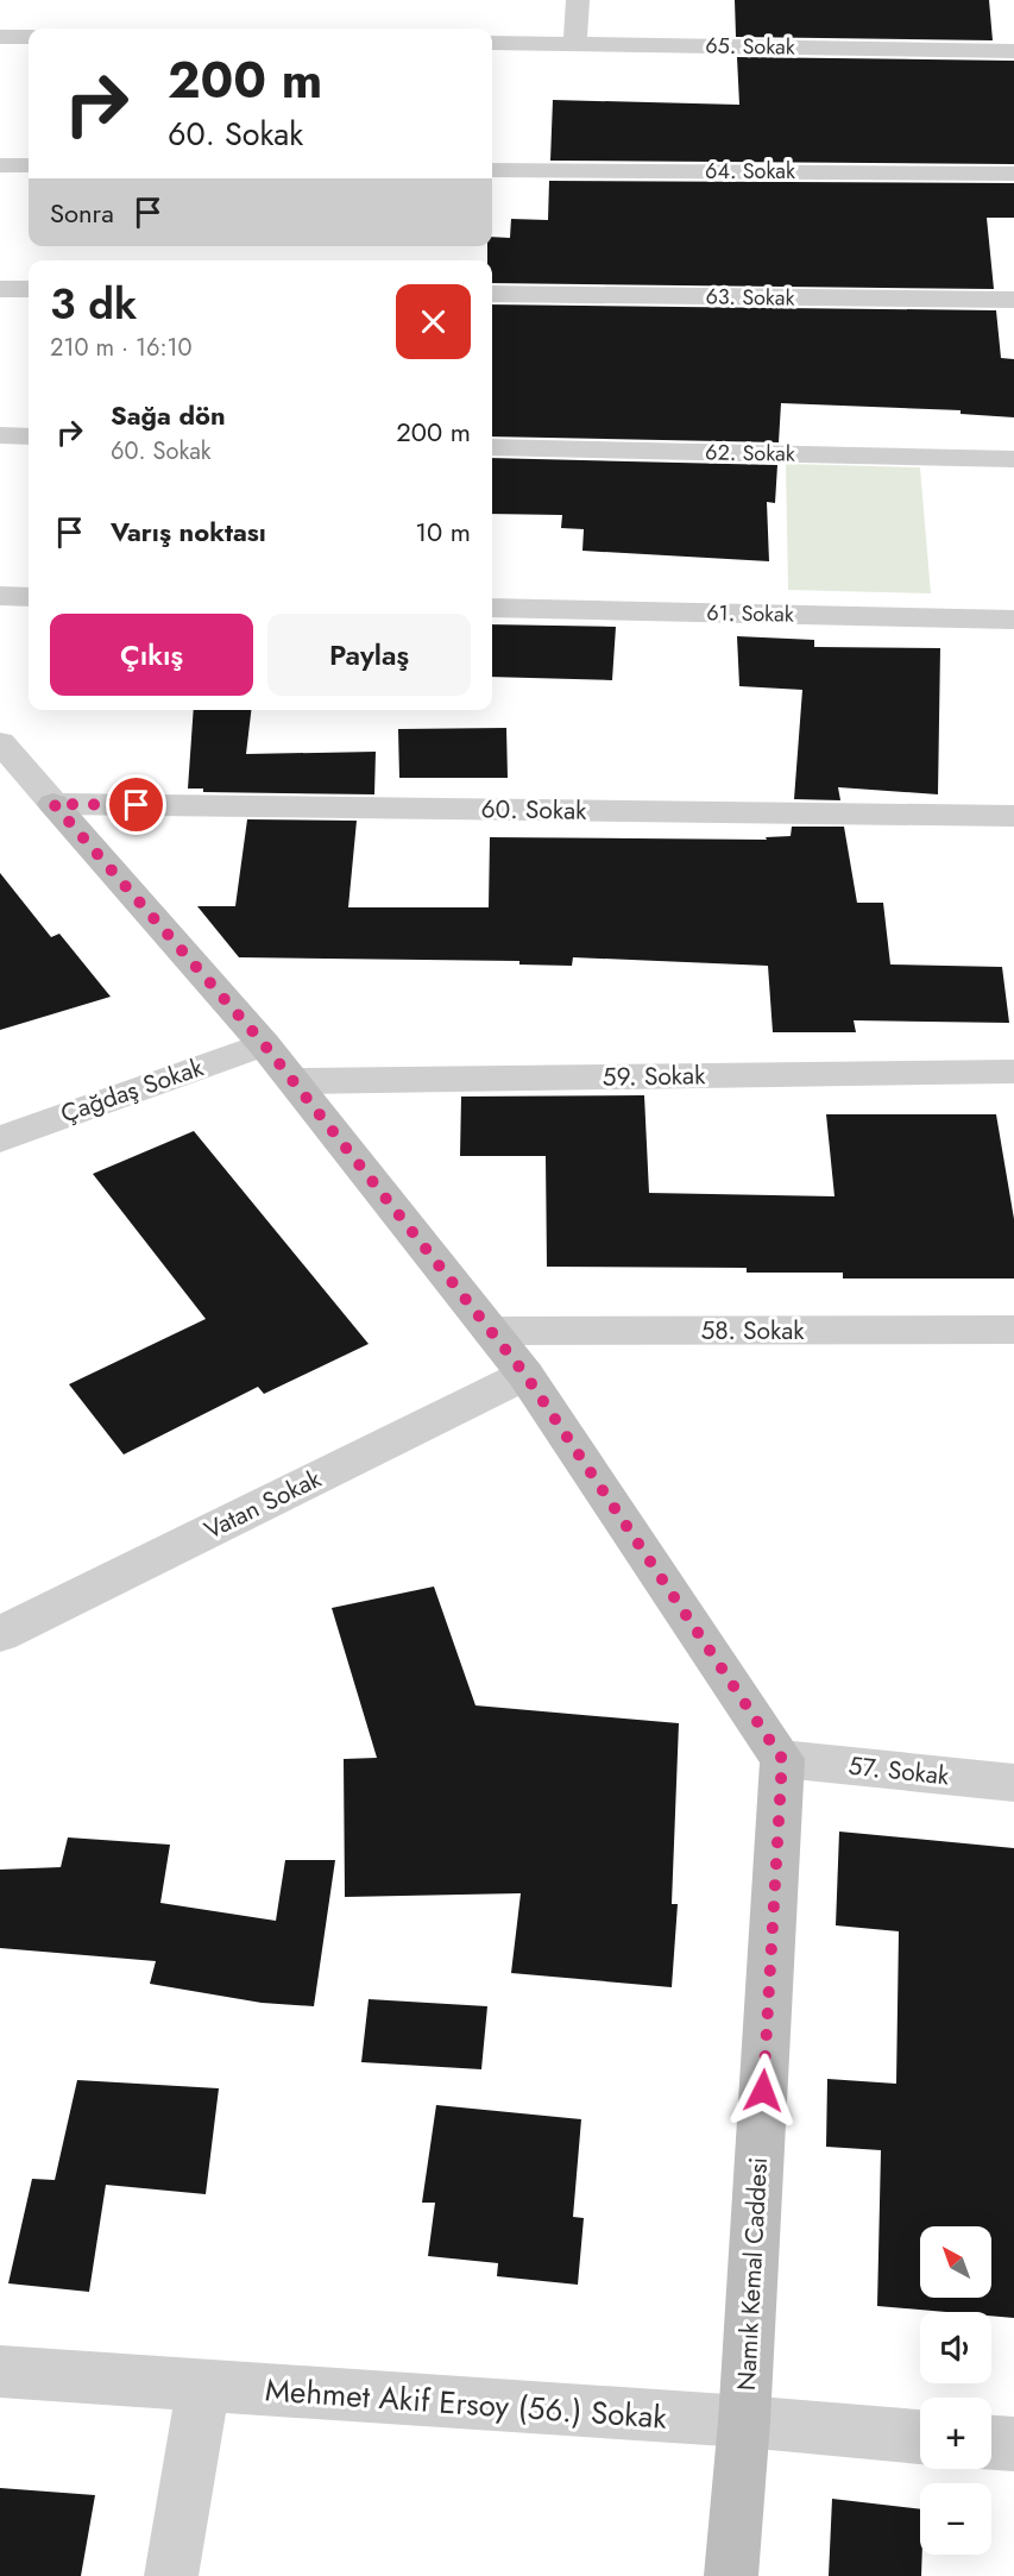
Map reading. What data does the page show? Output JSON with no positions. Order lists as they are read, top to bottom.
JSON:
{
  "streets": {
    "street": [
      "65. Sokak",
      "64. Sokak",
      "63. Sokak",
      "62. Sokak",
      "61. Sokak",
      "60. Sokak",
      "59. Sokak",
      "Çağdaş Sokak",
      "58. Sokak",
      "Vatan Sokak",
      "57. Sokak",
      "Namık Kemal Caddesi",
      "Mehmet Akif Ersoy (56.) Sokak"
    ]
  },
  "crossings": [
    ["57. Sokak", "Namık Kemal Caddesi"],
    ["Namık Kemal Caddesi", "Mehmet Akif Ersoy (56.) Sokak"]
  ],
  "north": "top left",
  "page": {
    "turn": ["200 m", "60. Sokak"],
    "then": "Sonra",
    "heading": ["3 dk", "210 m · 16:10"],
    "list": [
      {
        "name": "Sağa dön",
        "note": "60. Sokak",
        "value": "200 m"
      },
      {
        "name": "Varış noktası",
        "value": "10 m"
      }
    ],
    "buttons": ["Çıkış", "Paylaş"],
    "map_buttons": ["+", "−"]
  }
}
